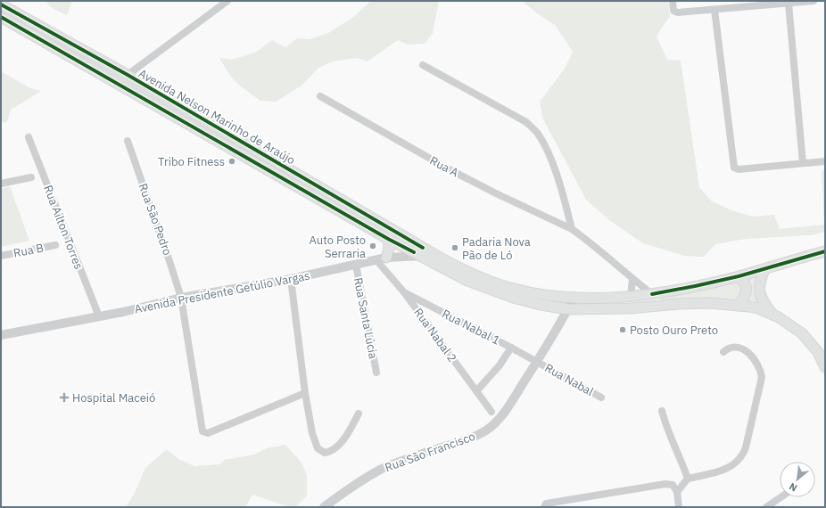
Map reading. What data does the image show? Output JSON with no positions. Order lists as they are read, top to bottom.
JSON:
{
  "streets": {
    "main road": ["Avenida Nelson Marinho de Araújo"],
    "street": [
      "Rua A",
      "Rua São Pedro",
      "Rua Ailton Torres",
      "Rua B",
      "Avenida Presidente Getúlio Vargas",
      "Rua Santa Lúcia",
      "Rua Nabal 1",
      "Rua Nabal 2",
      "Rua Nabal",
      "Rua São Francisco"
    ]
  },
  "crossings": [
    ["Avenida Nelson Marinho de Araújo", "Rua A"],
    ["Avenida Nelson Marinho de Araújo", "Avenida Presidente Getúlio Vargas"],
    ["Avenida Nelson Marinho de Araújo", "Rua São Francisco"],
    ["Rua São Pedro", "Avenida Presidente Getúlio Vargas"],
    ["Rua Ailton Torres", "Avenida Presidente Getúlio Vargas"],
    ["Avenida Presidente Getúlio Vargas", "Rua Santa Lúcia"],
    ["Avenida Presidente Getúlio Vargas", "Rua Nabal 2"],
    ["Rua Nabal 1", "Rua Nabal 2"],
    ["Rua Nabal 1", "Rua Nabal"],
    ["Rua Nabal 1", "Rua São Francisco"],
    ["Rua Nabal", "Rua São Francisco"]
  ],
  "places": {
    "other": [
      "Tribo Fitness",
      "Auto Posto Serraria",
      "Padaria Nova Pão de Ló",
      "Posto Ouro Preto"
    ],
    "health": ["Hospital Maceió"]
  },
  "north": "bottom left"
}
